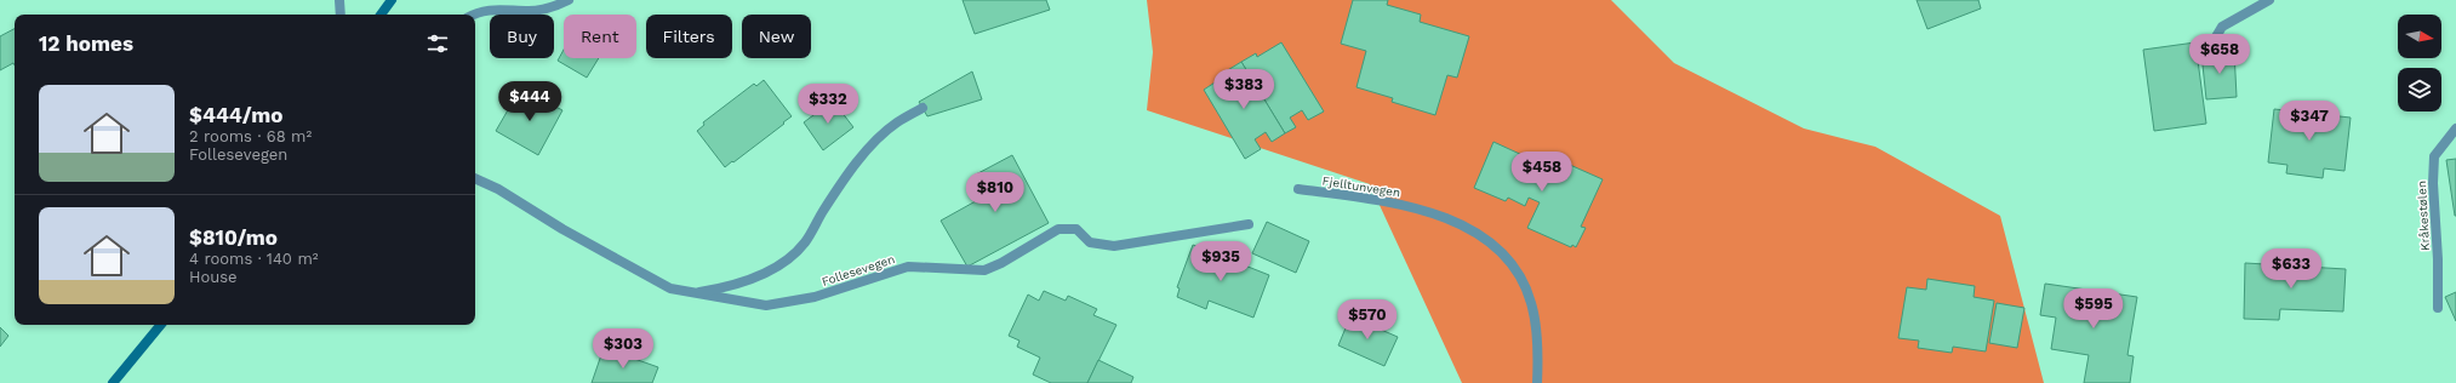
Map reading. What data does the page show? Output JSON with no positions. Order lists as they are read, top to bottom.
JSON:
{
  "streets": {
    "lane": ["Fjelltunvegen", "Kråkestølen", "Follesevegen"]
  },
  "north": "right",
  "page": {
    "chip": [
      "Buy",
      "Rent",
      "Filters",
      "New"
    ],
    "heading": "12 homes",
    "price": [
      "$658",
      "$383",
      "$444",
      "$332",
      "$347",
      "$458",
      "$810",
      "$935",
      "$633",
      "$595",
      "$570",
      "$303"
    ],
    "list": [
      {
        "name": "$444/mo",
        "note": "2 rooms · 68 m² · Follesevegen"
      },
      {
        "name": "$810/mo",
        "note": "4 rooms · 140 m² · House"
      }
    ]
  }
}
